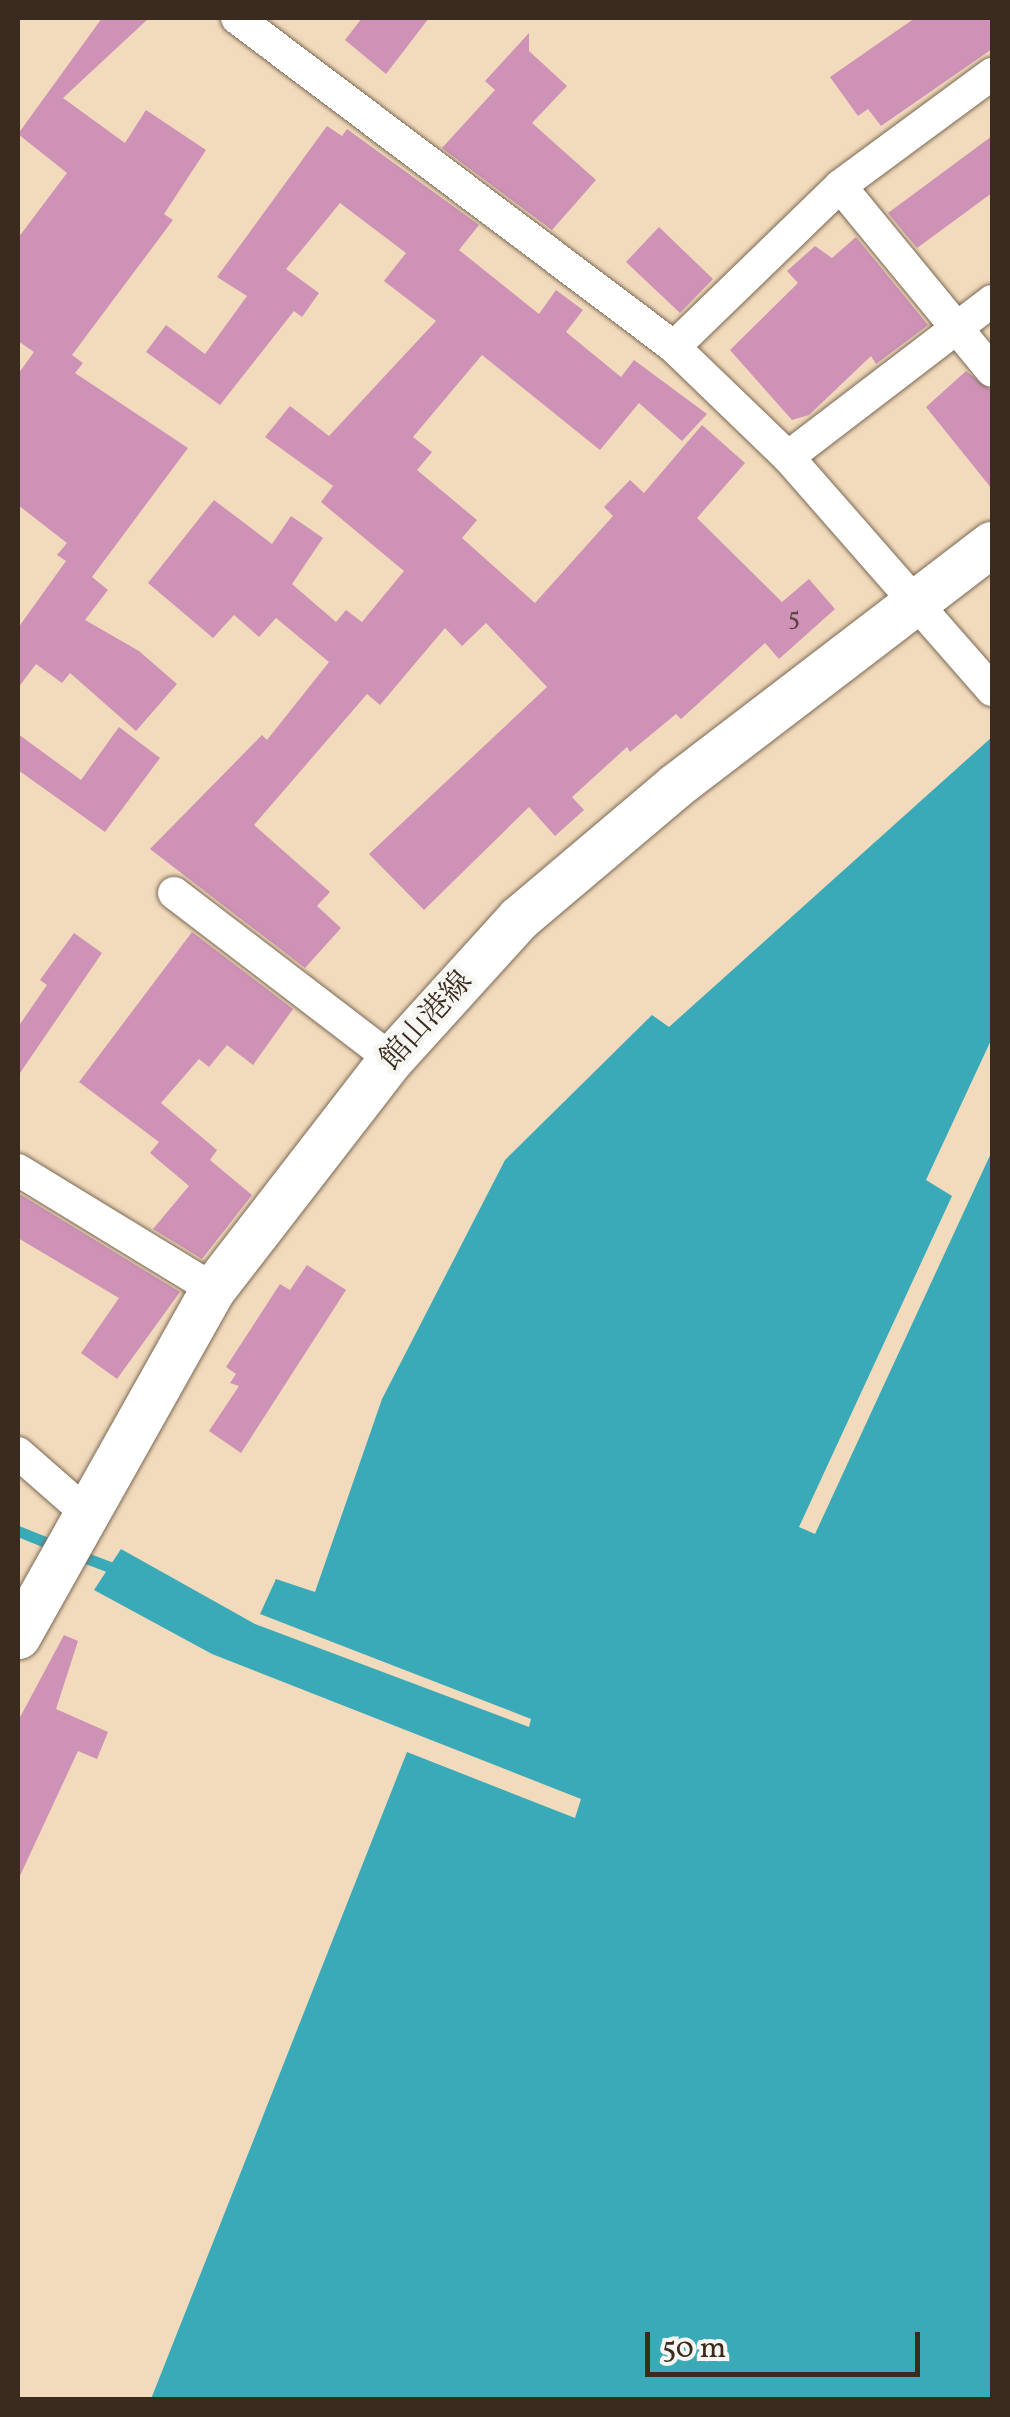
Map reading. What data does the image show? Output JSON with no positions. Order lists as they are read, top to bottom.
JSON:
{
  "streets": {
    "main road": ["館山港線"]
  },
  "house_numbers": ["5"],
  "scale_bar": "50 m"
}
